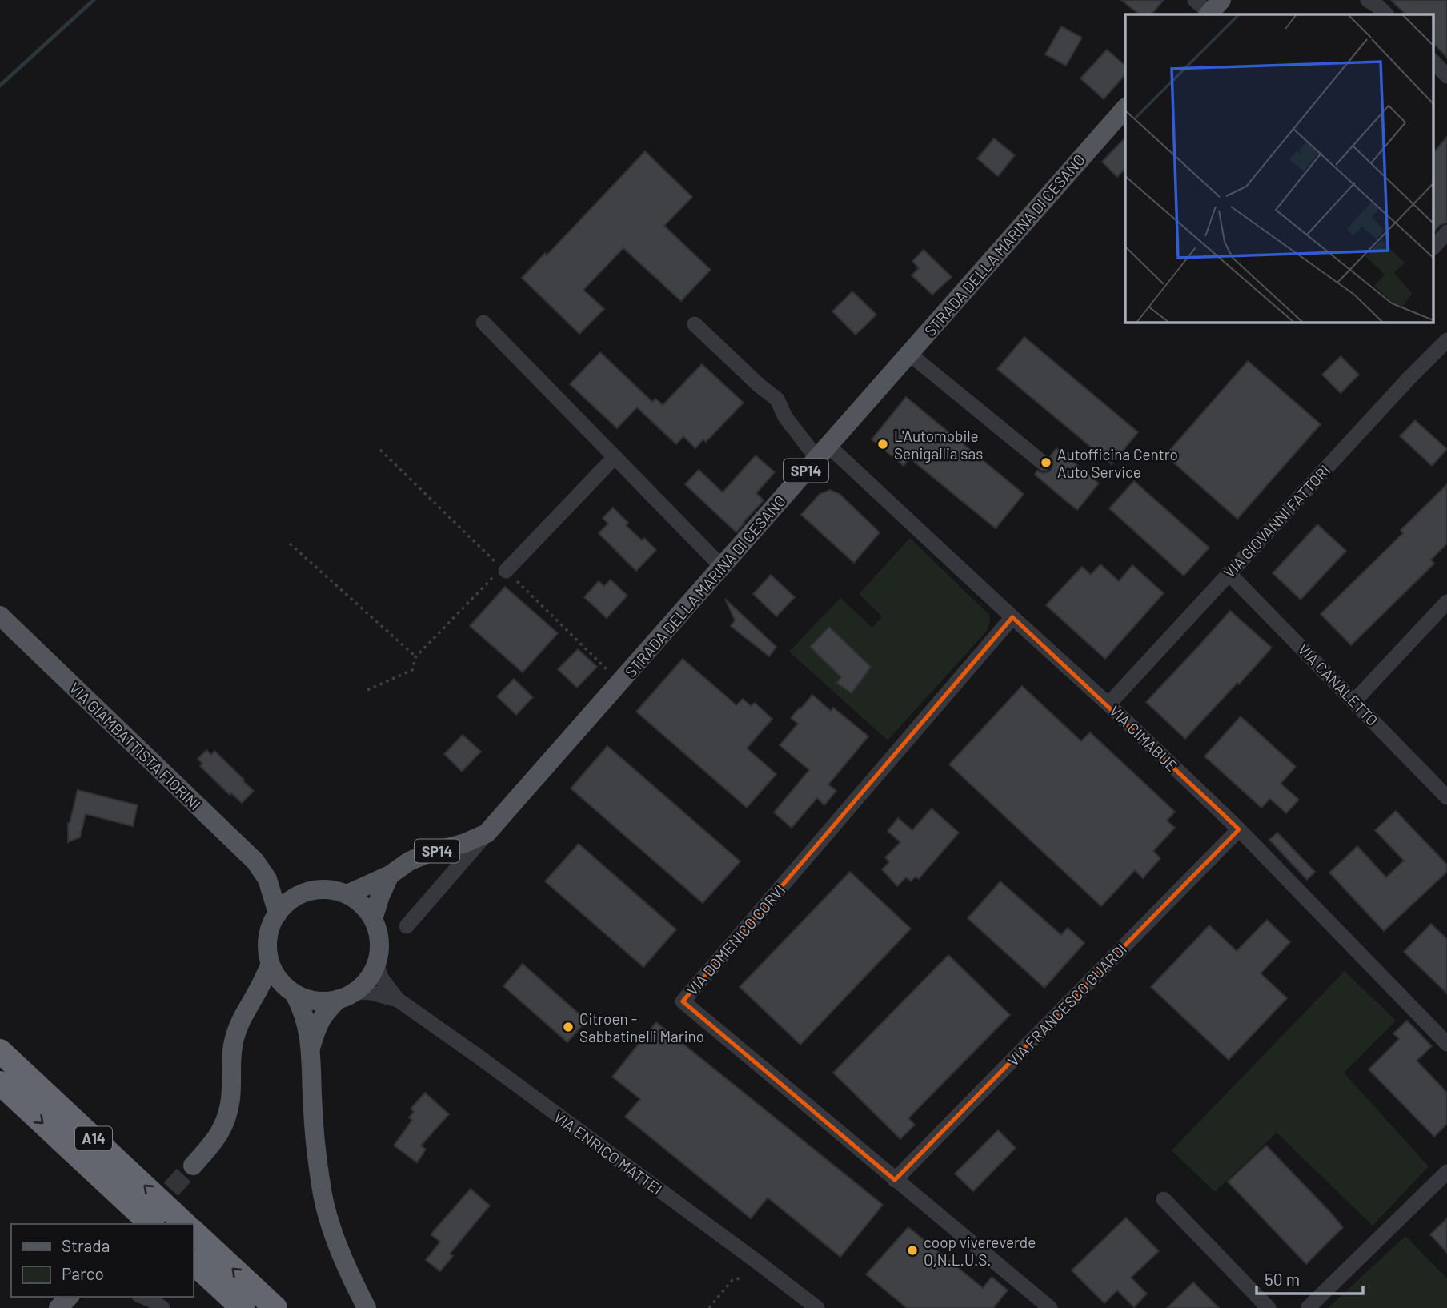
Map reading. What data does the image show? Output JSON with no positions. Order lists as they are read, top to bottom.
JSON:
{
  "streets": {
    "highway": ["A14"],
    "main road": ["STRADA DELLA MARINA DI CESANO", "SP14", "VIA GIAMBATTISTA FIORINI"],
    "street": [
      "VIA GIOVANNI FATTORI",
      "VIA CANALETTO",
      "VIA CIMABUE",
      "VIA DOMENICO CORVI",
      "VIA FRANCESCO GUARDI",
      "VIA ENRICO MATTEI"
    ]
  },
  "crossings": [
    ["STRADA DELLA MARINA DI CESANO", "VIA CIMABUE"],
    ["STRADA DELLA MARINA DI CESANO", "VIA GIAMBATTISTA FIORINI"],
    ["STRADA DELLA MARINA DI CESANO", "VIA ENRICO MATTEI"],
    ["VIA GIOVANNI FATTORI", "VIA CANALETTO"],
    ["VIA GIOVANNI FATTORI", "VIA CIMABUE"],
    ["VIA CIMABUE", "VIA DOMENICO CORVI"],
    ["VIA CIMABUE", "VIA FRANCESCO GUARDI"],
    ["VIA GIAMBATTISTA FIORINI", "VIA ENRICO MATTEI"],
    ["VIA DOMENICO CORVI", "VIA FRANCESCO GUARDI"]
  ],
  "places": [
    "L'Automobile Senigallia sas",
    "Autofficina Centro Auto Service",
    "Citroen - Sabbatinelli Marino",
    "coop vivereverde O,N.L.U.S."
  ],
  "legend": ["Strada", "Parco"],
  "scale_bar": "50 m"
}
